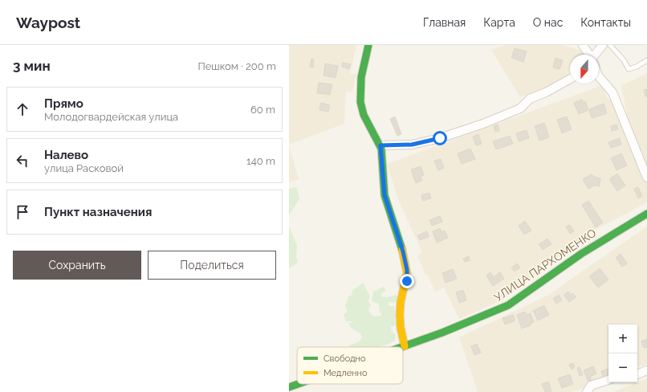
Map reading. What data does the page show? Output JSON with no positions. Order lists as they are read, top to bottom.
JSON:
{
  "streets": {
    "street": ["УЛИЦА ПАРХОМЕНКО"]
  },
  "legend": ["Свободно", "Медленно"],
  "north": "bottom",
  "page": {
    "header": "Waypost",
    "nav": [
      "Главная",
      "Карта",
      "О нас",
      "Контакты"
    ],
    "heading": ["3 мин", "Пешком · 200 m"],
    "list": [
      ["Прямо", "Молодогвардейская улица", "60 m"],
      ["Налево", "улица Расковой", "140 m"],
      "Пункт назначения"
    ],
    "buttons": ["Сохранить", "Поделиться"],
    "map_buttons": ["+", "−"]
  }
}
